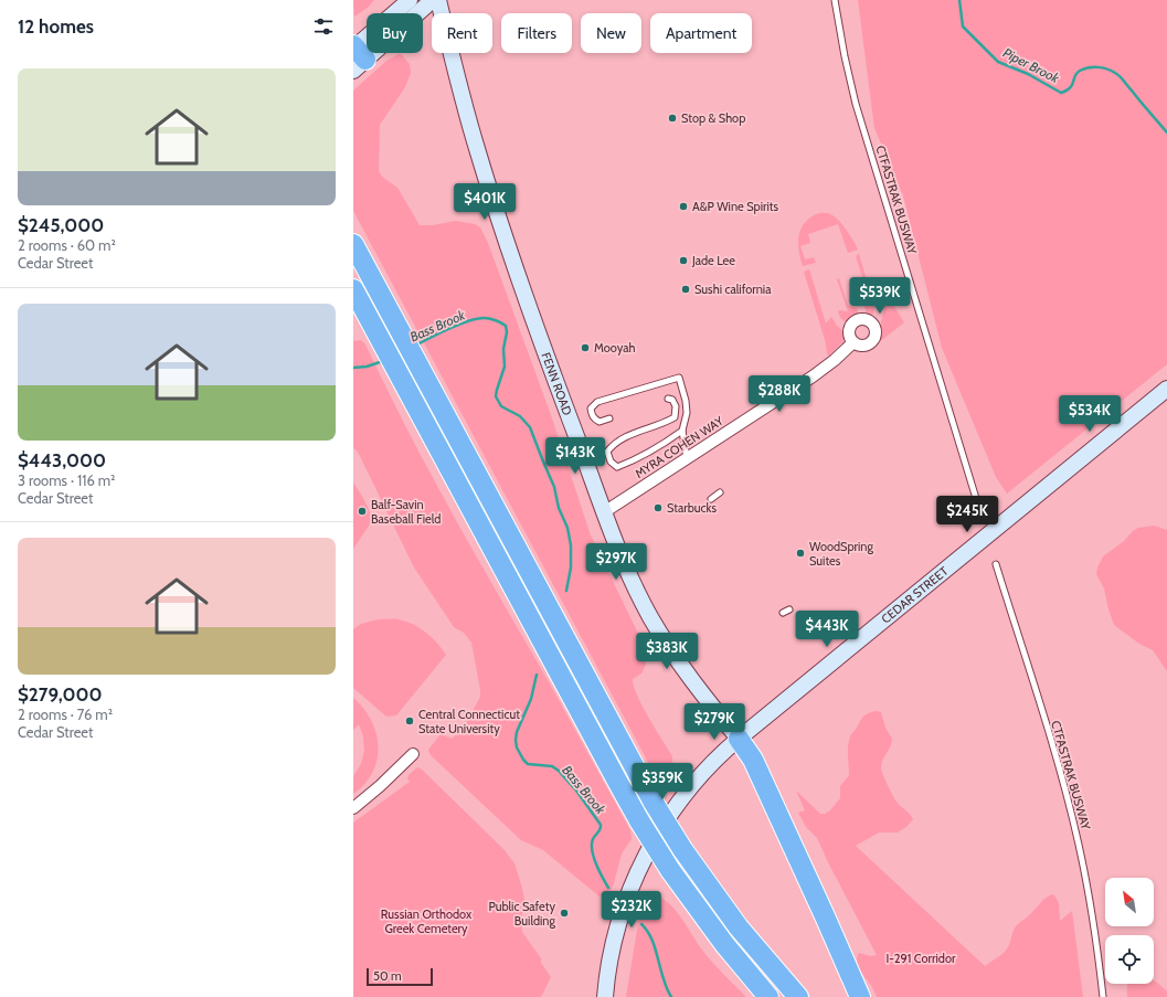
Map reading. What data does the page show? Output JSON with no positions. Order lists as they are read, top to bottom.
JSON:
{
  "streets": {
    "main road": ["FENN ROAD", "CEDAR STREET"],
    "street": ["MYRA COHEN WAY"],
    "lane": ["CTFASTRAK BUSWAY"]
  },
  "crossings": [
    ["FENN ROAD", "MYRA COHEN WAY"],
    ["FENN ROAD", "CEDAR STREET"]
  ],
  "water": ["Piper Brook", "Bass Brook"],
  "parks": ["Russian Orthodox Greek Cemetery", "I-291 Corridor"],
  "places": [
    "Stop & Shop",
    "A&P Wine Spirits",
    "Jade Lee",
    "Sushi california",
    "Mooyah",
    "Starbucks",
    "Balf-Savin Baseball Field",
    "WoodSpring Suites",
    "Central Connecticut State University",
    "Public Safety Building"
  ],
  "scale_bar": "50 m",
  "north": "top left",
  "page": {
    "heading": "12 homes",
    "chip": [
      "Buy",
      "Rent",
      "Filters",
      "New",
      "Apartment"
    ],
    "list": [
      {
        "name": "$245,000",
        "note": "2 rooms · 60 m² · Cedar Street"
      },
      {
        "name": "$443,000",
        "note": "3 rooms · 116 m² · Cedar Street"
      },
      {
        "name": "$279,000",
        "note": "2 rooms · 76 m² · Cedar Street"
      }
    ],
    "price": [
      "$401K",
      "$539K",
      "$288K",
      "$534K",
      "$143K",
      "$245K",
      "$297K",
      "$443K",
      "$383K",
      "$279K",
      "$359K",
      "$232K"
    ],
    "scale": "50 m"
  }
}
